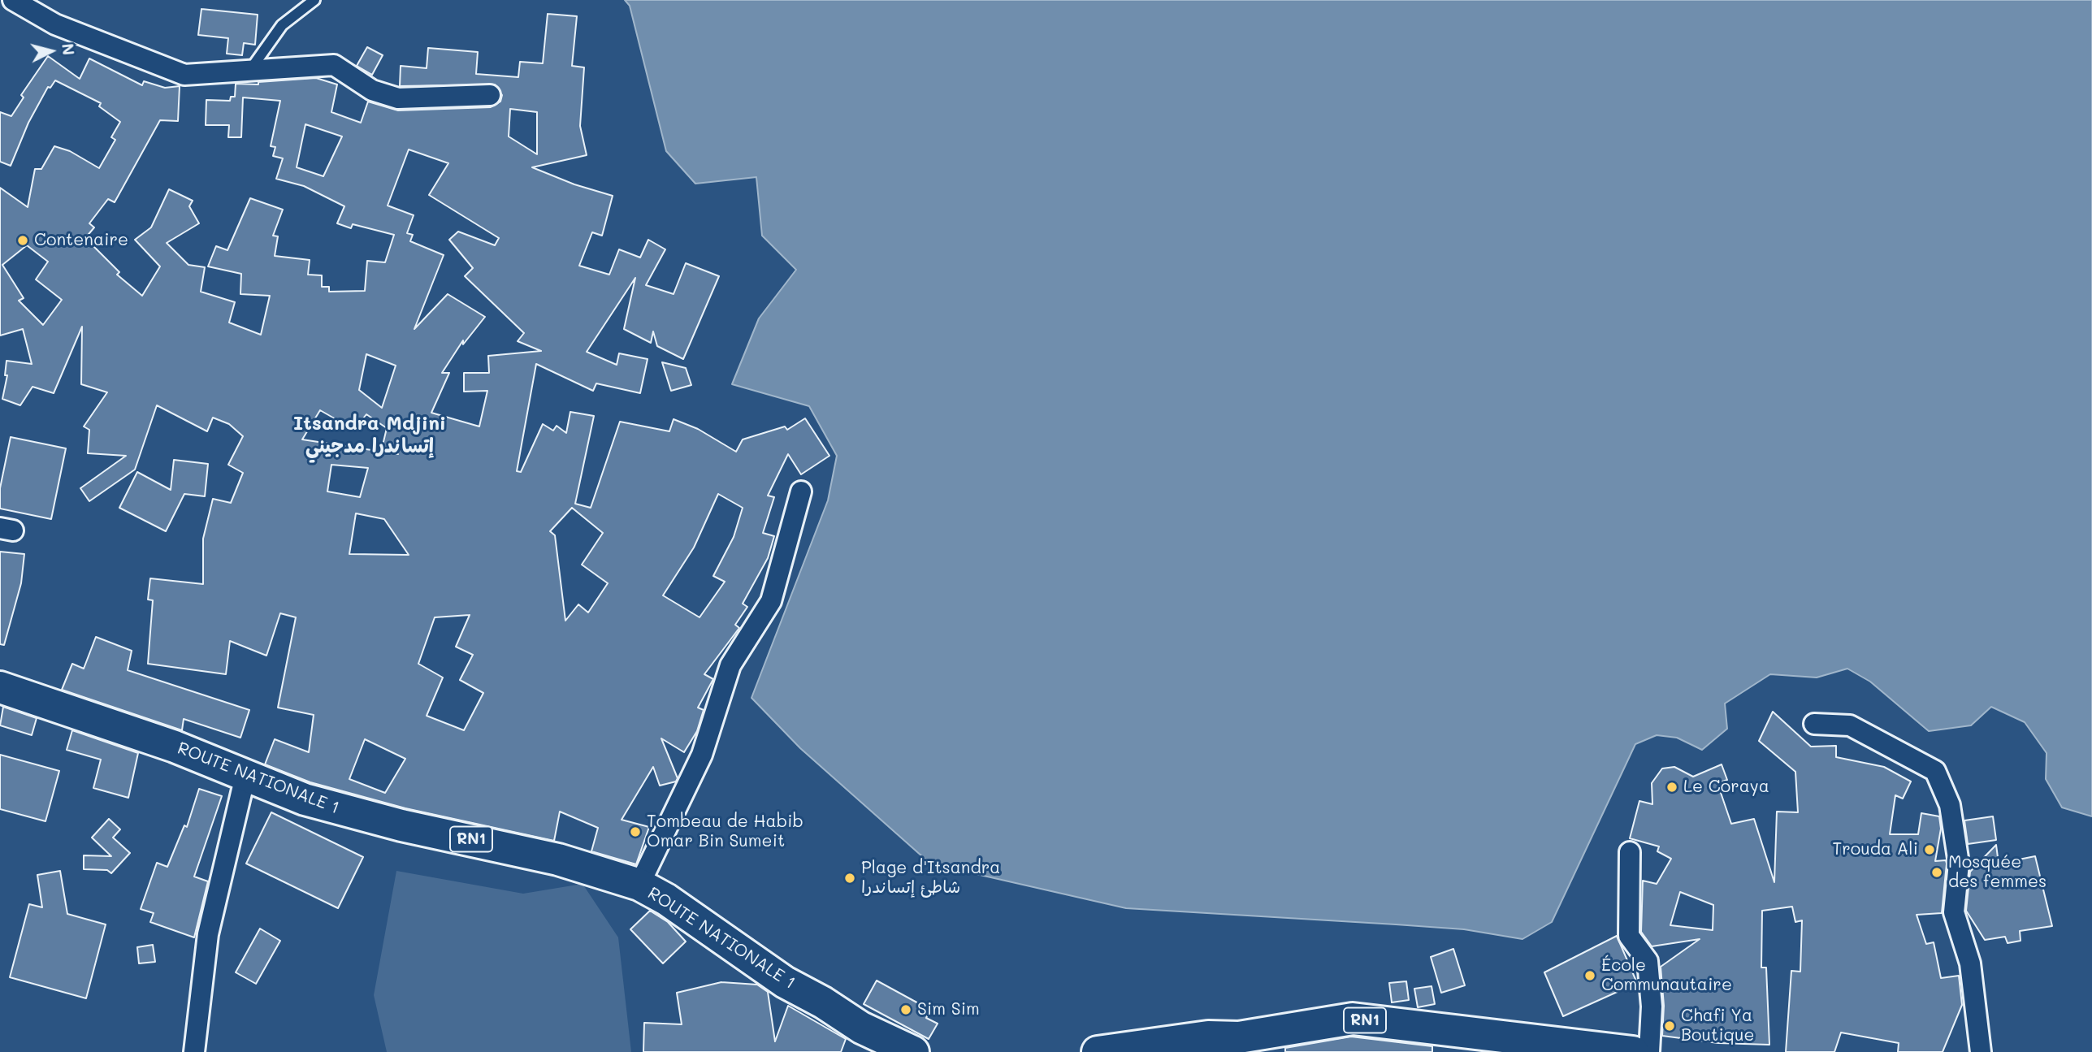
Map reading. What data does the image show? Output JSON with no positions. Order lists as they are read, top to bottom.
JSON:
{
  "streets": {
    "main road": ["ROUTE NATIONALE 1", "RN1"]
  },
  "districts": ["Itsandra Mdjini إتساندرا مدجيني"],
  "places": [
    "Contenaire",
    "Le Coraya",
    "Tombeau de Habib Omar Bin Sumeit",
    "Trouda Ali",
    "Mosquée des femmes",
    "Plage d'Itsandra شاطئ إتساندرا",
    "École Communautaire",
    "Sim Sim",
    "Chafi Ya Boutique"
  ],
  "north": "right"
}
